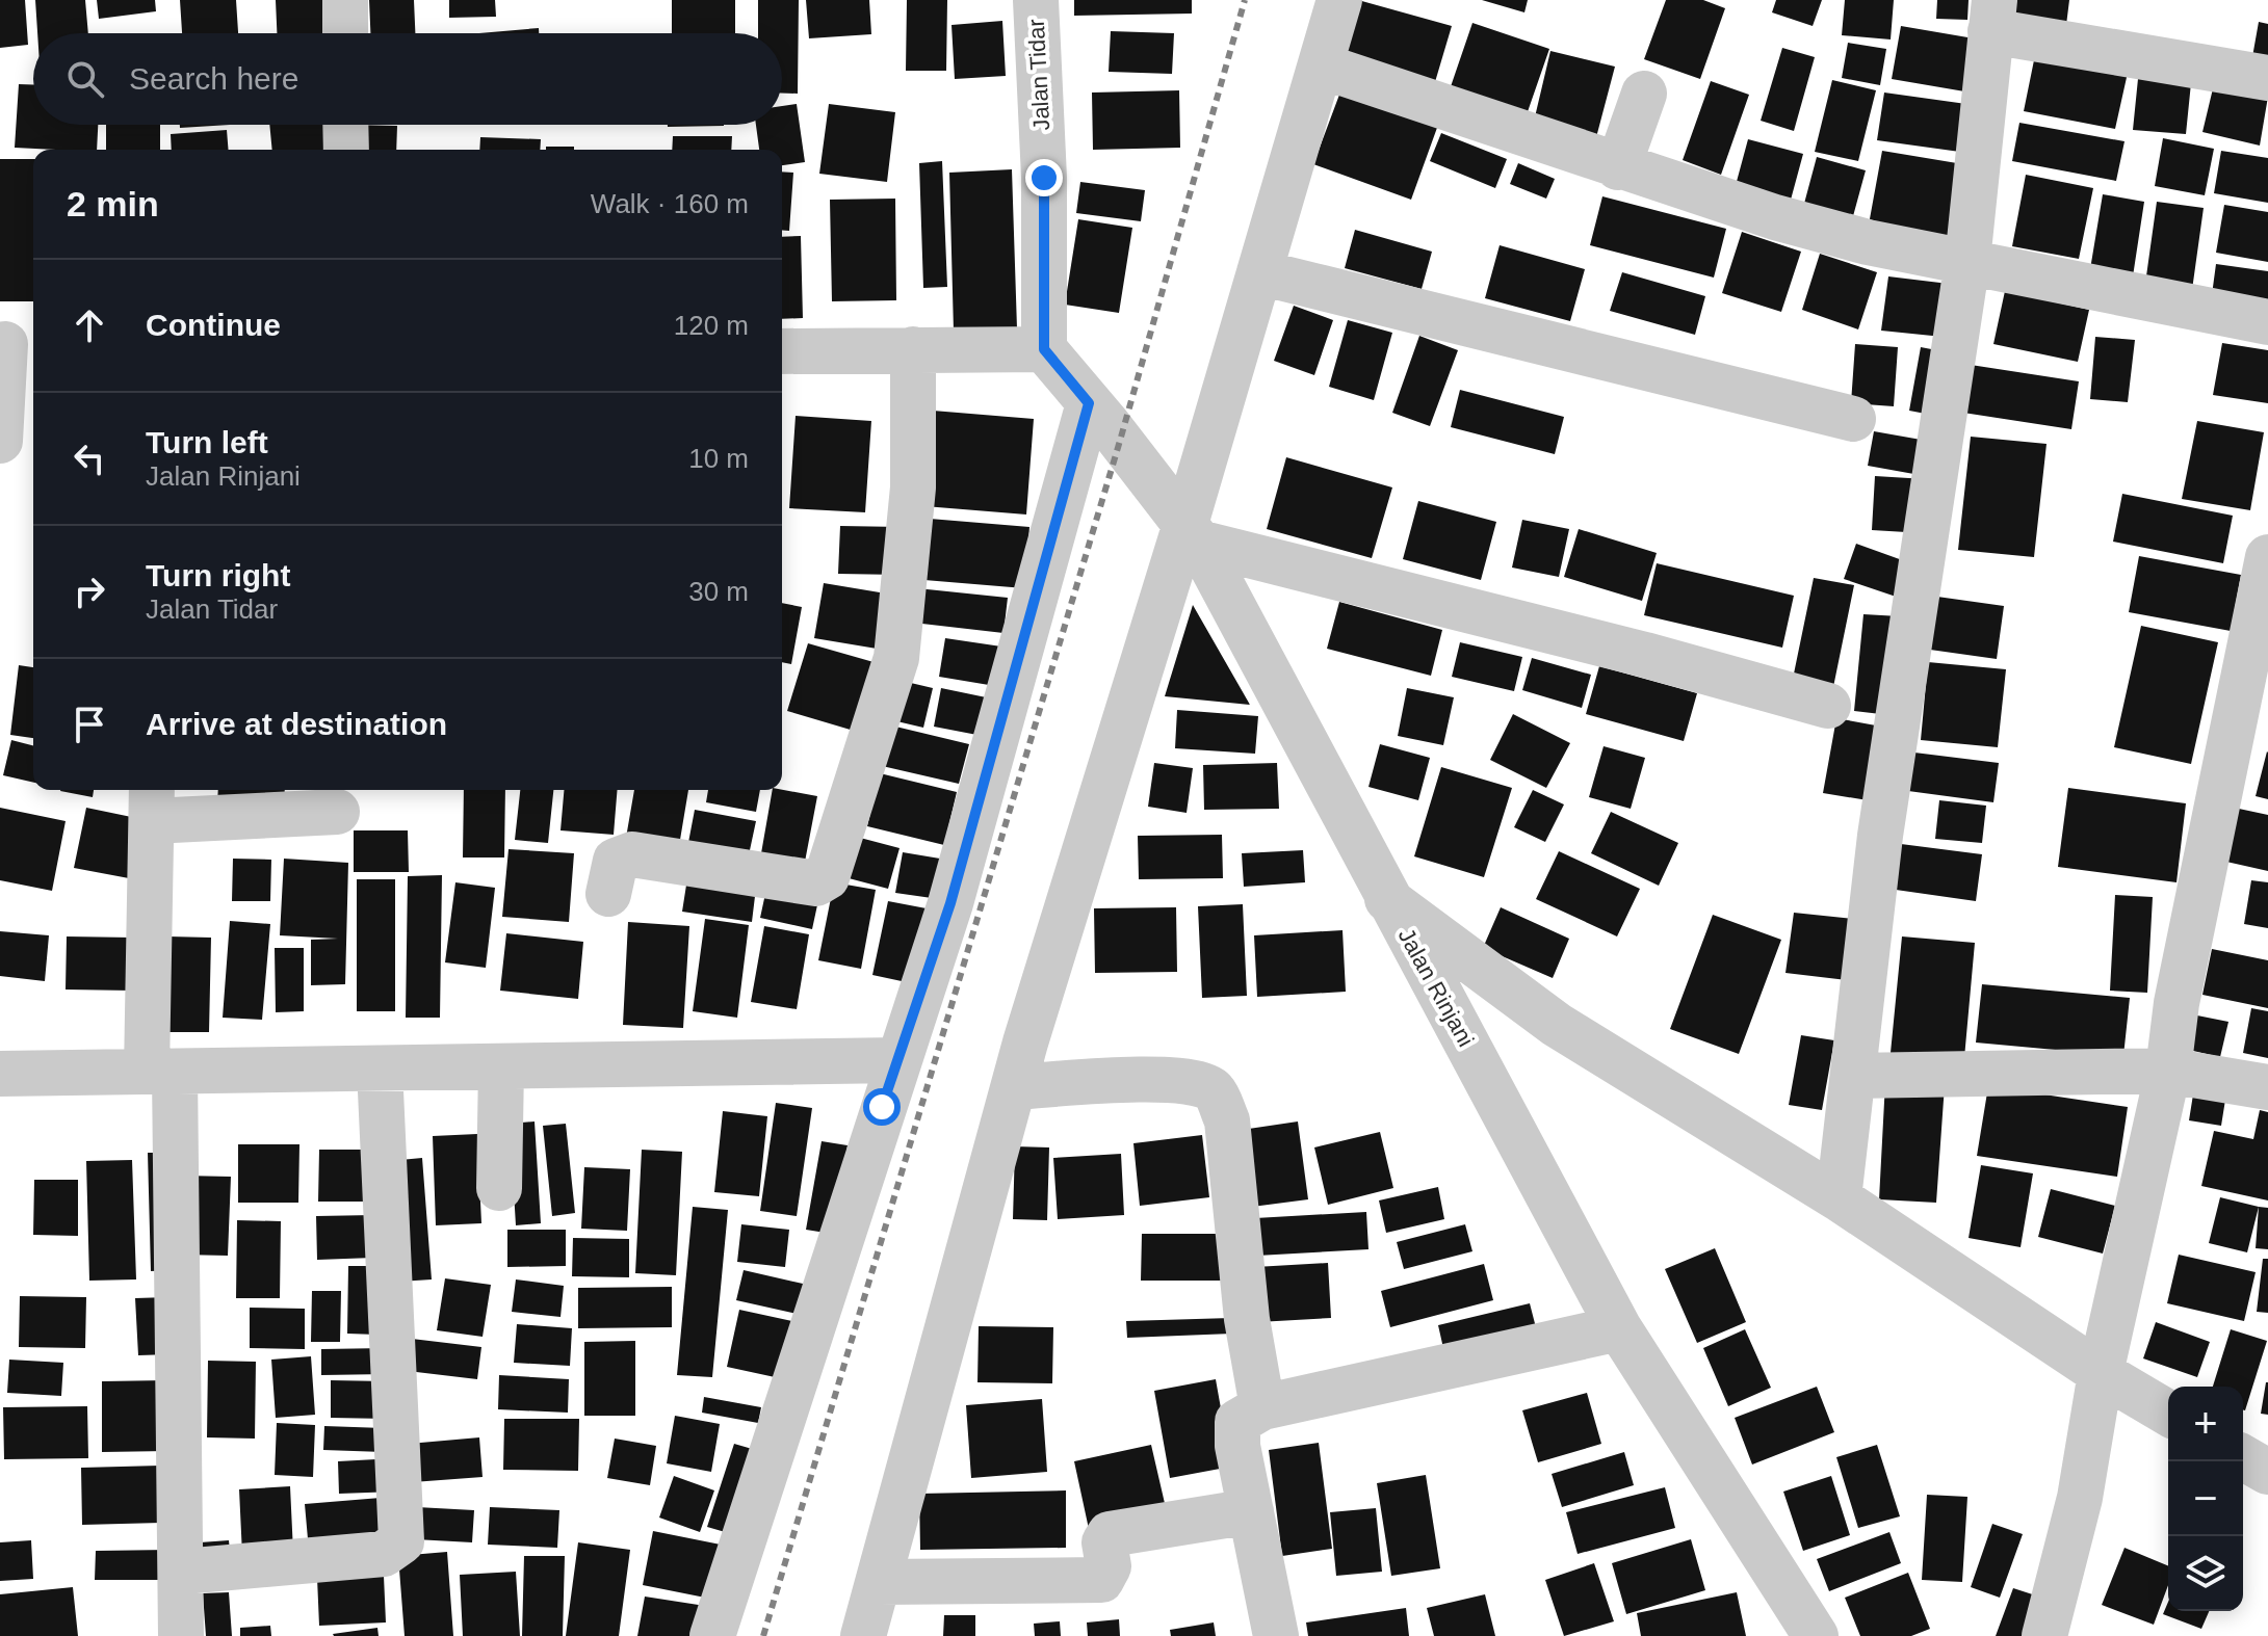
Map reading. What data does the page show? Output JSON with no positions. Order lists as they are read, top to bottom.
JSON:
{
  "streets": {
    "street": ["Jalan Tidar", "Jalan Rinjani"]
  },
  "crossings": [
    ["Jalan Tidar", "Jalan Rinjani"]
  ],
  "page": {
    "search": "Search here",
    "heading": ["2 min", "Walk · 160 m"],
    "list": [
      ["Continue", "120 m"],
      ["Turn left", "Jalan Rinjani", "10 m"],
      ["Turn right", "Jalan Tidar", "30 m"],
      "Arrive at destination"
    ],
    "map_buttons": ["+", "−"]
  }
}
